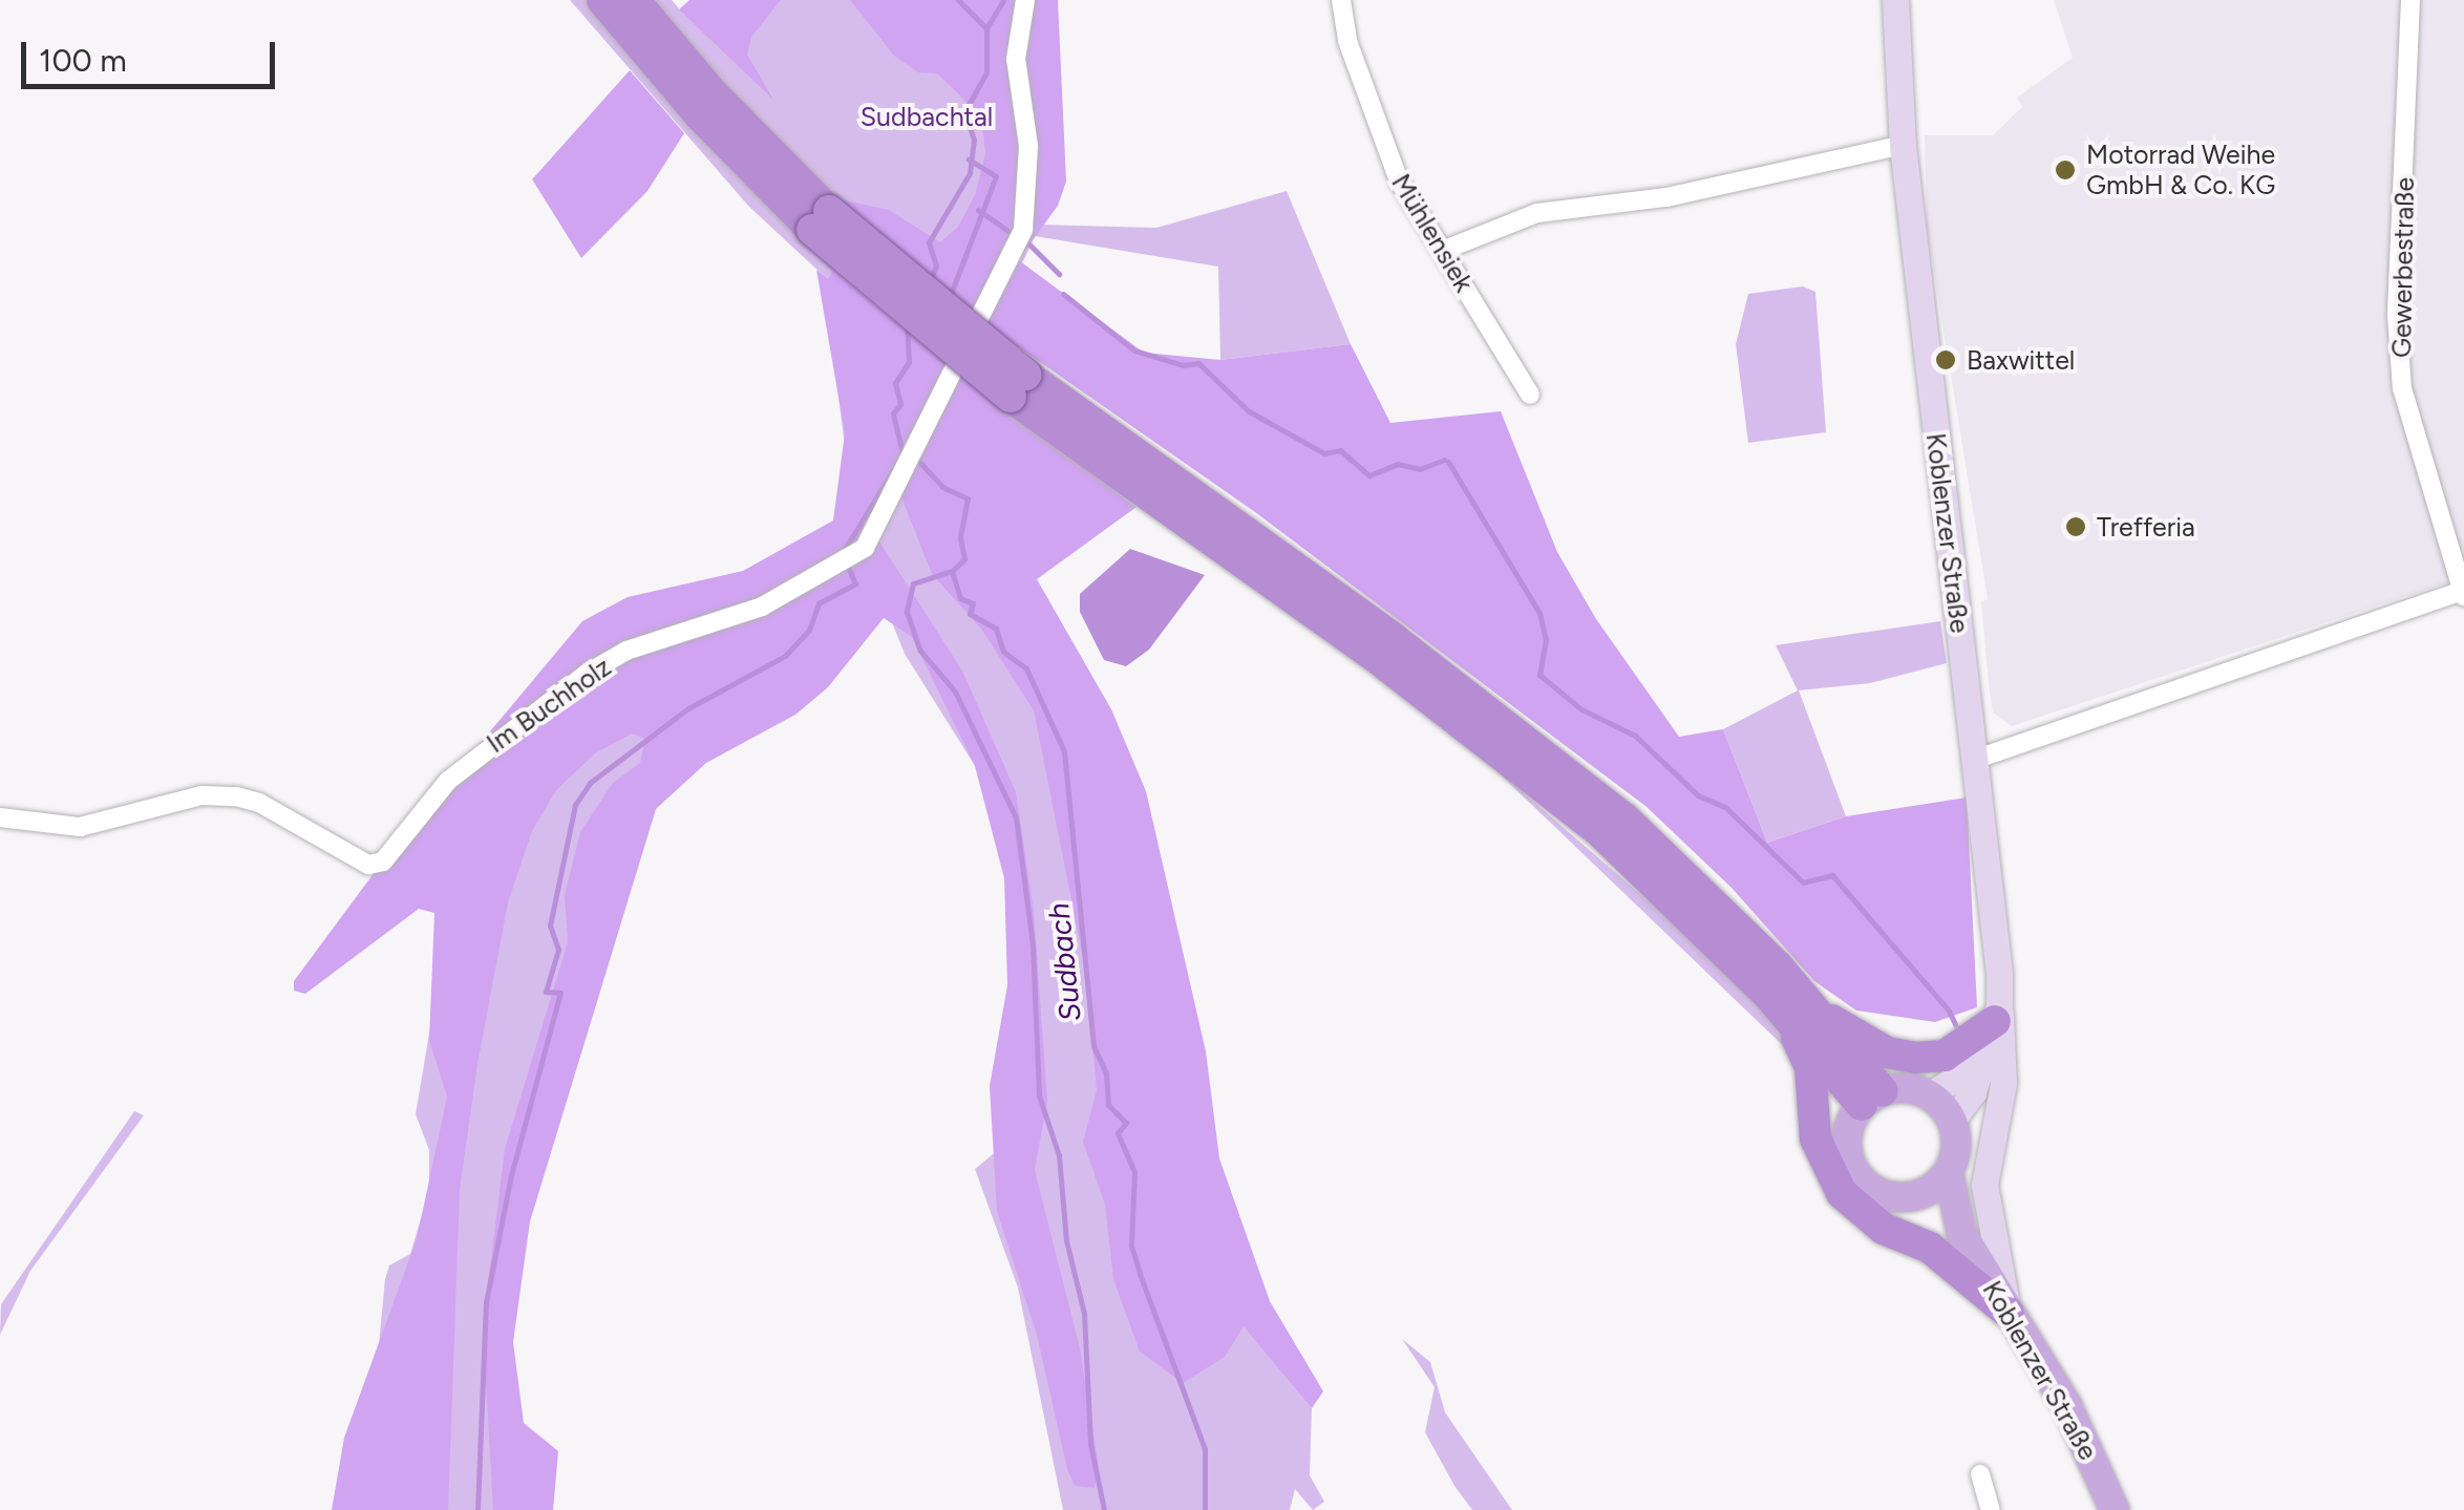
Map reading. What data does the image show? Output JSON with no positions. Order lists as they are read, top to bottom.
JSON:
{
  "streets": {
    "main road": ["Koblenzer Straße"],
    "street": ["Mühlensiek", "Gewerbestraße", "Im Buchholz"]
  },
  "crossings": [
    ["Gewerbestraße", "Koblenzer Straße"]
  ],
  "water": ["Sudbach"],
  "parks": ["Sudbachtal"],
  "places": ["Motorrad Weihe GmbH & Co. KG", "Baxwittel", "Trefferia"],
  "scale_bar": "100 m"
}
